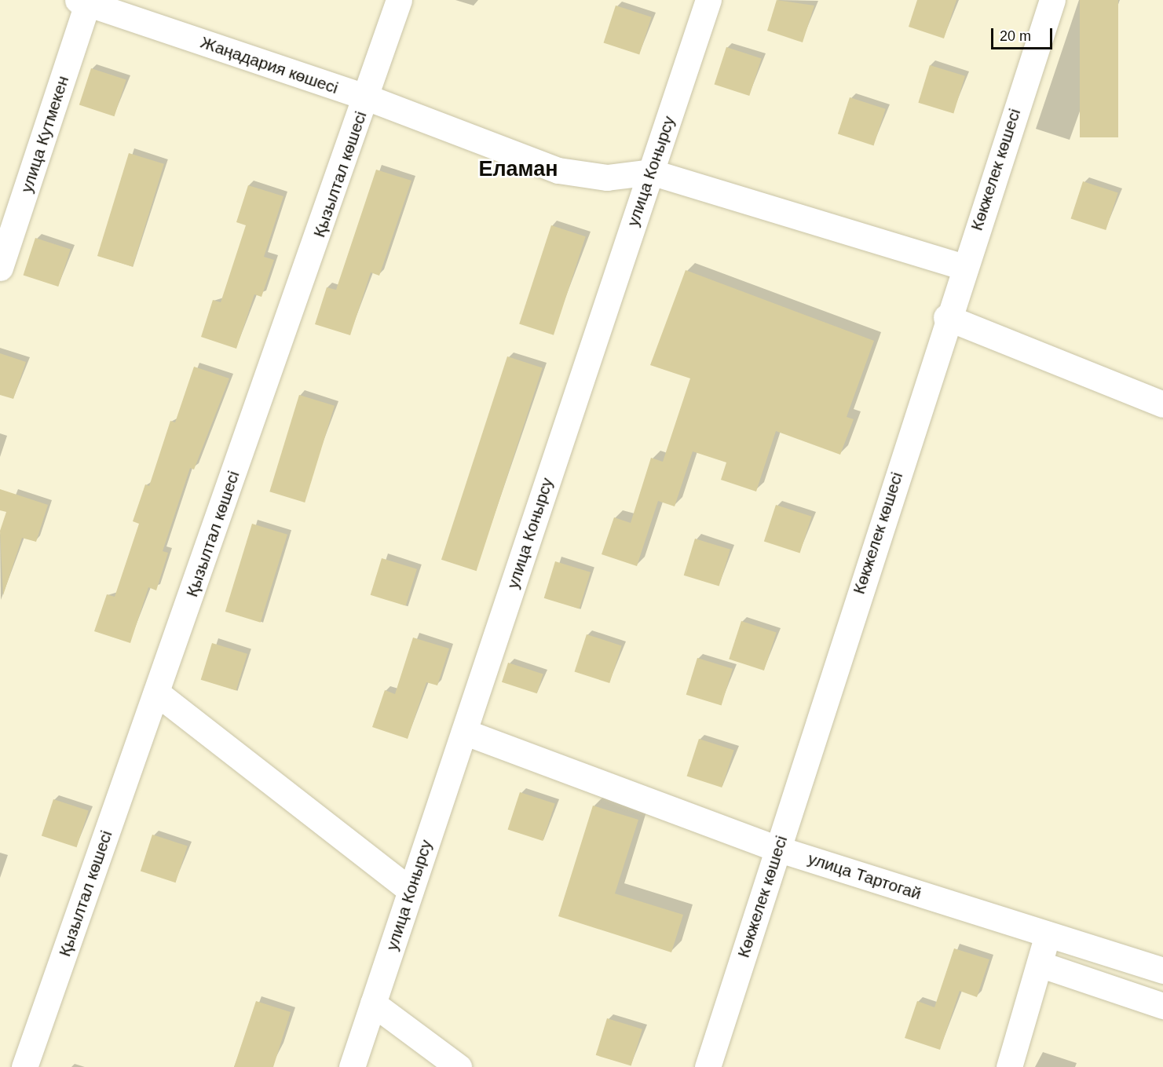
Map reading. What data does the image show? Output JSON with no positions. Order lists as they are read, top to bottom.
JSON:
{
  "streets": {
    "street": [
      "Жаңадария көшесі",
      "улица Кутмекен",
      "Көкжелек көшесі",
      "улица Конырсу",
      "Қызылтал көшесі",
      "улица Тартогай"
    ]
  },
  "crossings": [
    ["Жаңадария көшесі", "улица Кутмекен"],
    ["Жаңадария көшесі", "улица Конырсу"],
    ["Жаңадария көшесі", "Қызылтал көшесі"],
    ["Көкжелек көшесі", "улица Тартогай"],
    ["улица Конырсу", "улица Тартогай"]
  ],
  "districts": ["Еламан"],
  "scale_bar": "20 m"
}
